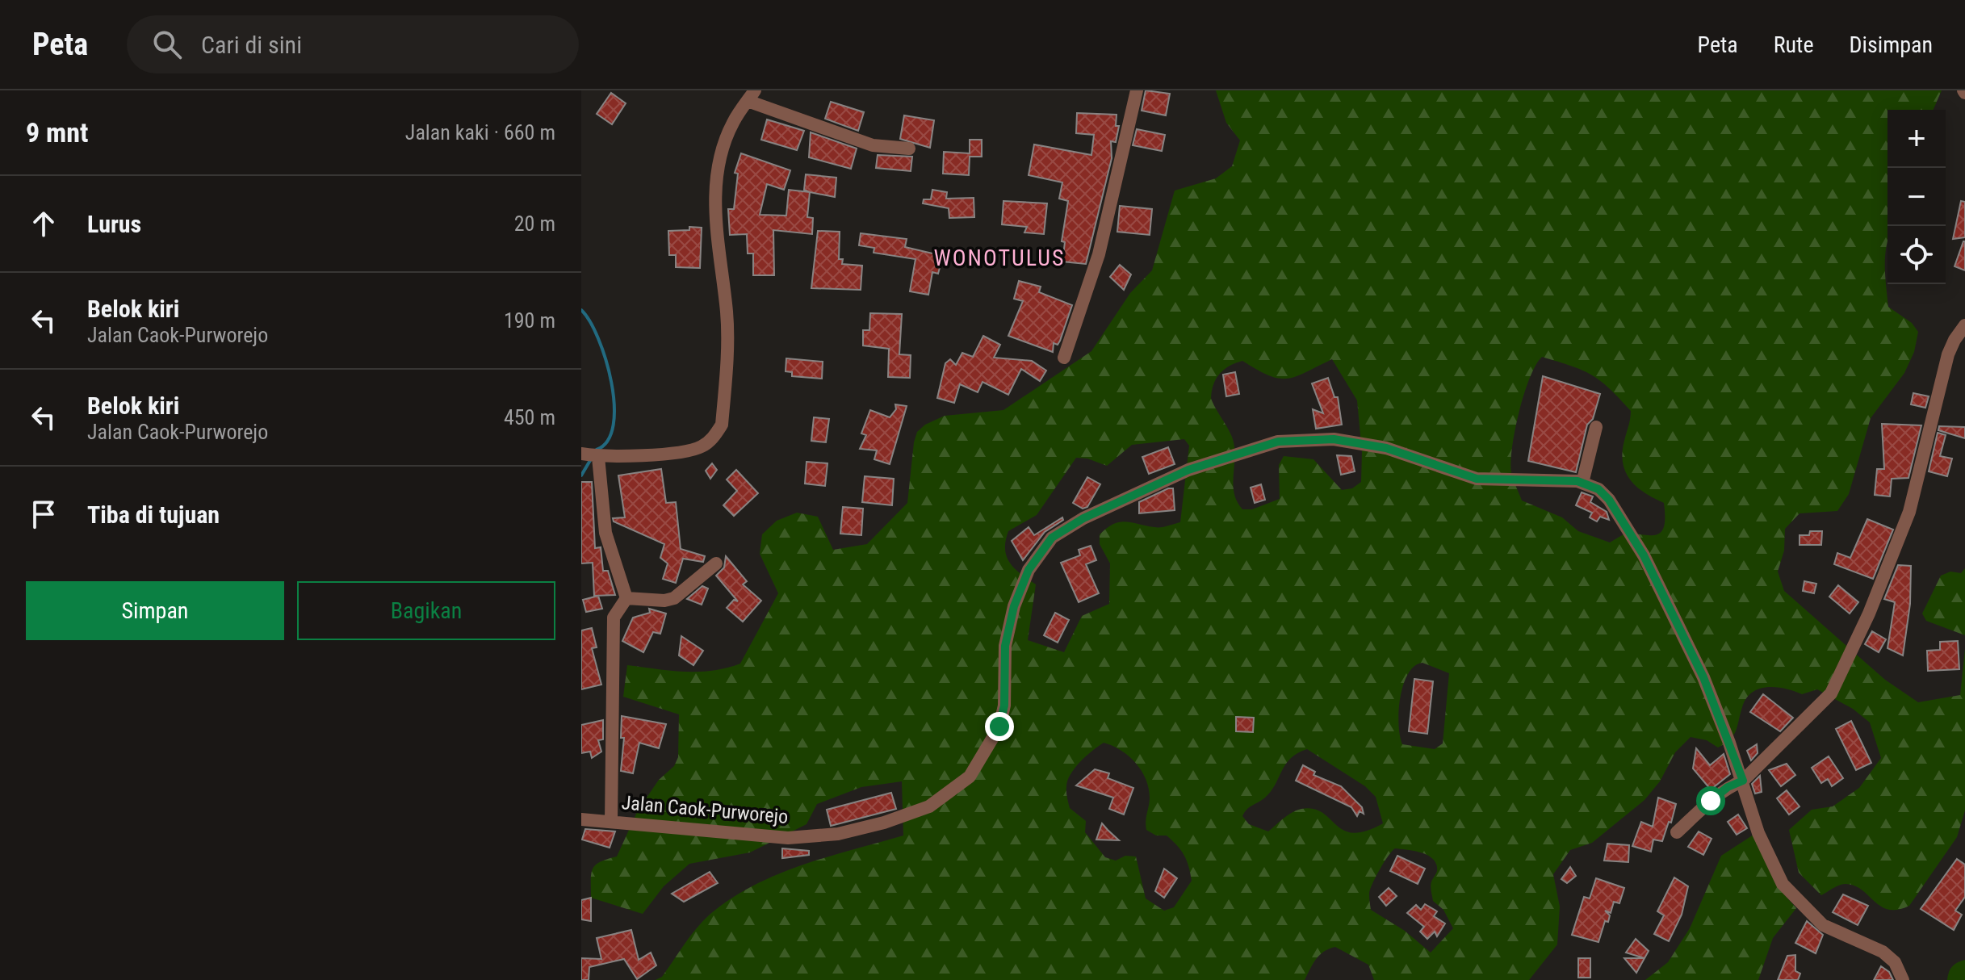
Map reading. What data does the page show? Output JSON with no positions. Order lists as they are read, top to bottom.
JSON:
{
  "streets": {
    "street": ["Jalan Caok-Purworejo"]
  },
  "districts": ["WONOTULUS"],
  "page": {
    "header": "Peta",
    "search": "Cari di sini",
    "nav": ["Peta", "Rute", "Disimpan"],
    "heading": ["9 mnt", "Jalan kaki · 660 m"],
    "map_buttons": ["+", "−"],
    "list": [
      ["Lurus", "20 m"],
      ["Belok kiri", "Jalan Caok-Purworejo", "190 m"],
      ["Belok kiri", "Jalan Caok-Purworejo", "450 m"],
      "Tiba di tujuan"
    ],
    "buttons": ["Simpan", "Bagikan"]
  }
}
